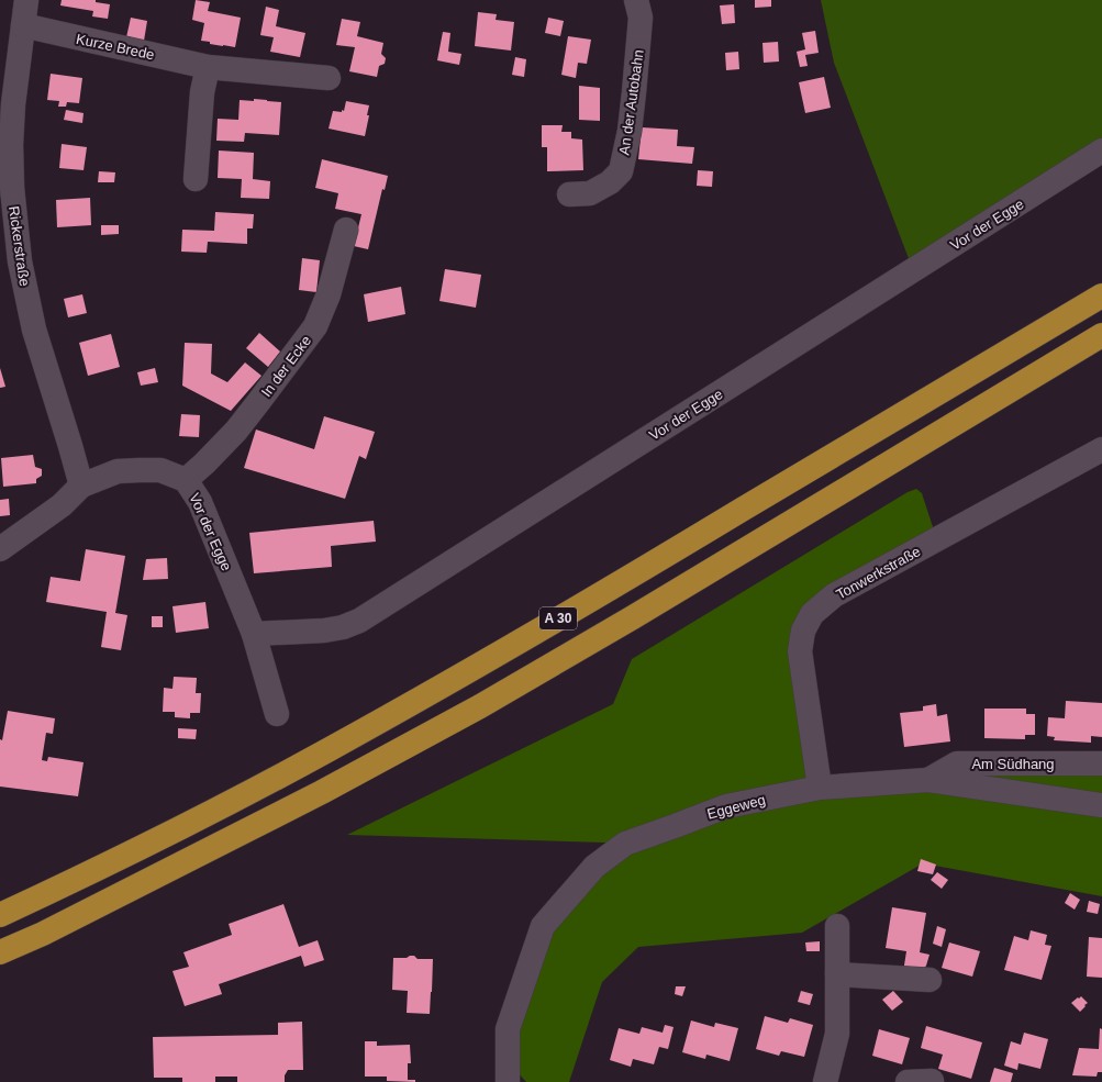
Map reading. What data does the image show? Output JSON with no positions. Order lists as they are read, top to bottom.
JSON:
{
  "streets": {
    "highway": ["A 30"],
    "street": [
      "Kurze Brede",
      "An der Autobahn",
      "Vor der Egge",
      "Rickerstraße",
      "In der Ecke",
      "Tonwerkstraße",
      "Am Südhang",
      "Eggeweg"
    ]
  },
  "crossings": [
    ["Kurze Brede", "Rickerstraße"],
    ["Vor der Egge", "Rickerstraße"],
    ["Vor der Egge", "In der Ecke"],
    ["Tonwerkstraße", "Eggeweg"],
    ["Am Südhang", "Eggeweg"]
  ]
}
